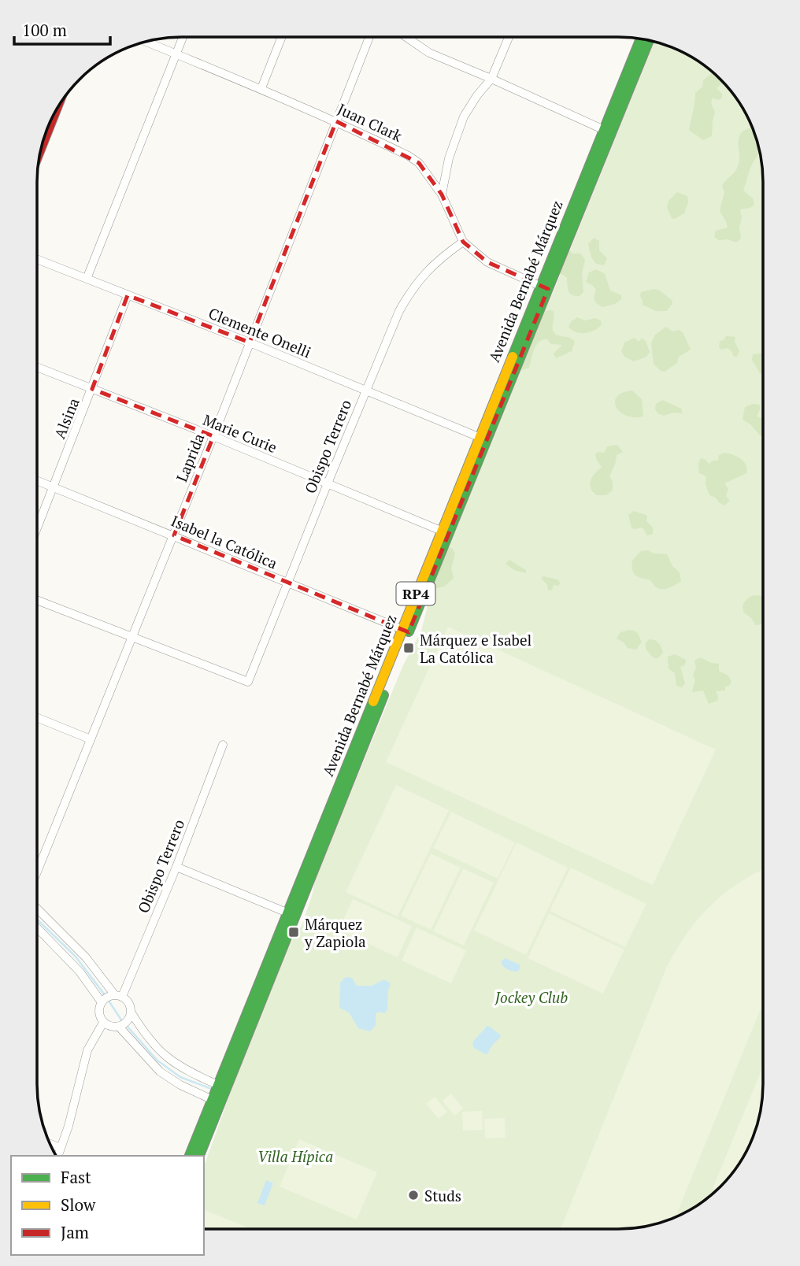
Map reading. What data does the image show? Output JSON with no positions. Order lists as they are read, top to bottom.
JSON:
{
  "streets": {
    "main road": ["Avenida Bernabé Márquez", "RP4"],
    "street": [
      "Juan Clark",
      "Clemente Onelli",
      "Alsina",
      "Marie Curie",
      "Obispo Terrero",
      "Laprida",
      "Isabel la Católica"
    ]
  },
  "crossings": [
    ["Juan Clark", "Avenida Bernabé Márquez"],
    ["Juan Clark", "Obispo Terrero"],
    ["Juan Clark", "Laprida"],
    ["Avenida Bernabé Márquez", "Clemente Onelli"],
    ["Avenida Bernabé Márquez", "Marie Curie"],
    ["Avenida Bernabé Márquez", "Isabel la Católica"],
    ["Clemente Onelli", "Alsina"],
    ["Clemente Onelli", "Obispo Terrero"],
    ["Clemente Onelli", "Laprida"],
    ["Alsina", "Marie Curie"],
    ["Alsina", "Isabel la Católica"],
    ["Marie Curie", "Obispo Terrero"],
    ["Marie Curie", "Laprida"],
    ["Obispo Terrero", "Laprida"],
    ["Obispo Terrero", "Isabel la Católica"],
    ["Laprida", "Isabel la Católica"]
  ],
  "parks": ["Jockey Club", "Villa Hípica"],
  "places": {
    "transit": ["Márquez e Isabel La Católica", "Márquez y Zapiola"],
    "other": ["Studs"]
  },
  "legend": ["Fast", "Slow", "Jam"],
  "scale_bar": "100 m"
}
